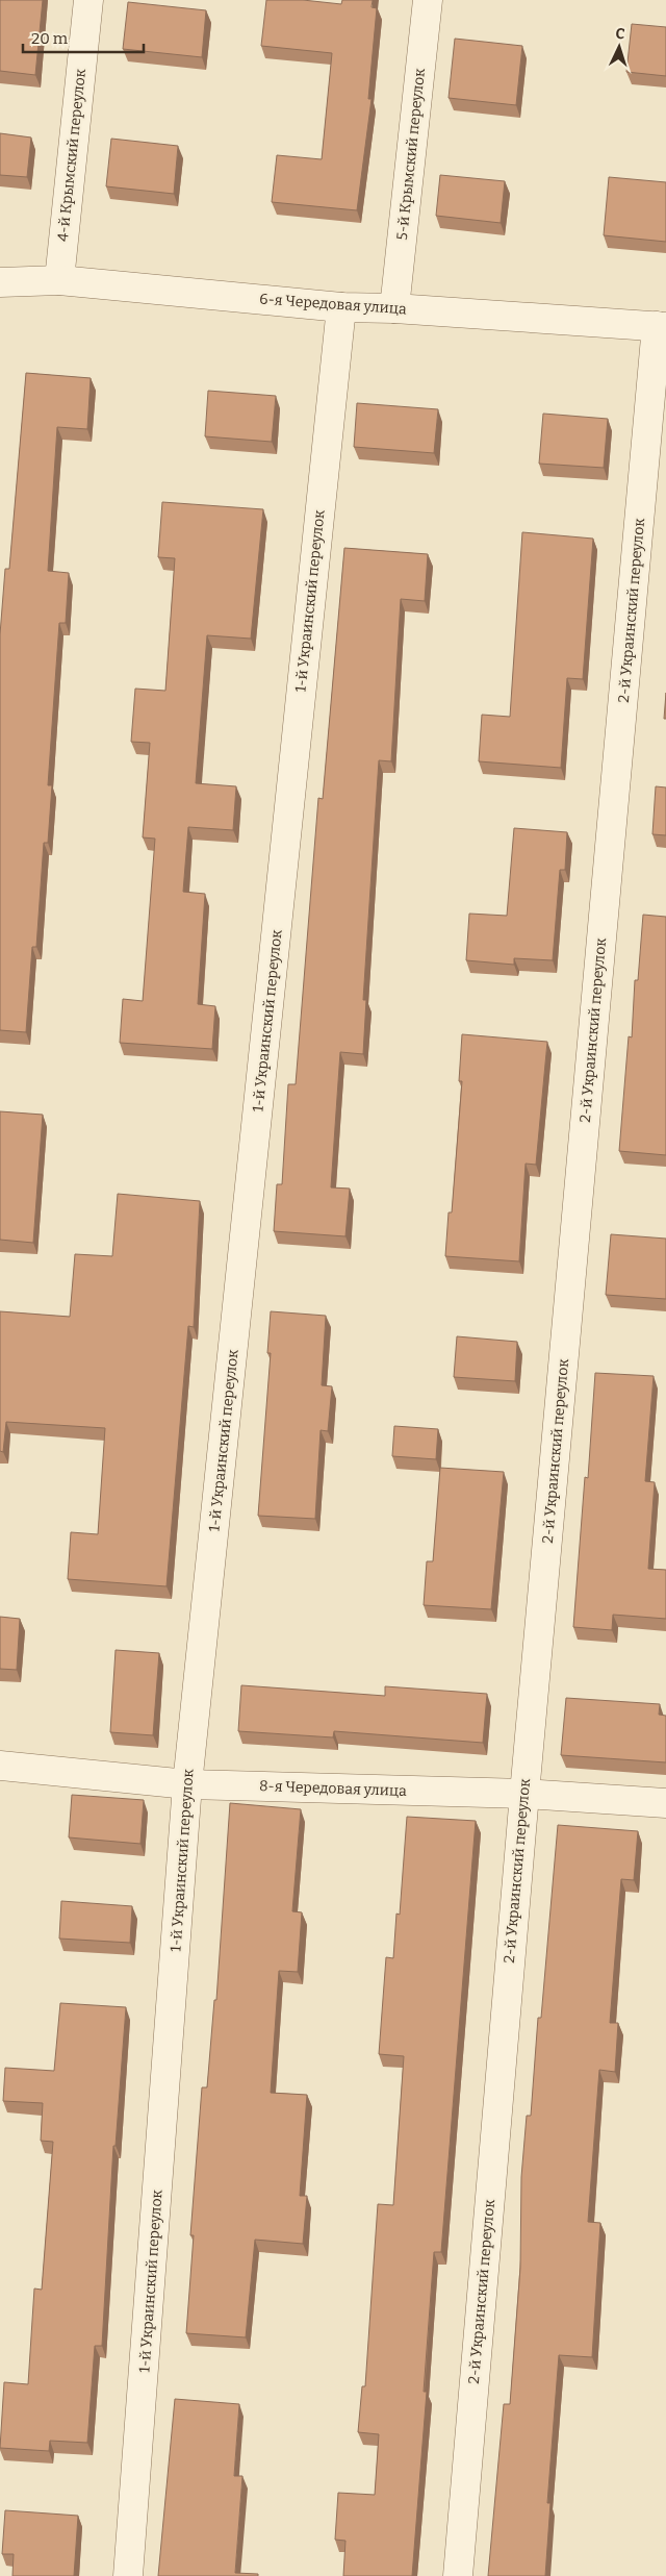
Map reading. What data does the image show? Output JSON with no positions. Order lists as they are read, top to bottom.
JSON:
{
  "streets": {
    "street": [
      "5-й Крымский переулок",
      "4-й Крымский переулок",
      "6-я Чередовая улица",
      "1-й Украинский переулок",
      "2-й Украинский переулок",
      "8-я Чередовая улица"
    ]
  },
  "crossings": [
    ["5-й Крымский переулок", "6-я Чередовая улица"],
    ["4-й Крымский переулок", "6-я Чередовая улица"],
    ["6-я Чередовая улица", "1-й Украинский переулок"],
    ["6-я Чередовая улица", "2-й Украинский переулок"],
    ["1-й Украинский переулок", "8-я Чередовая улица"],
    ["2-й Украинский переулок", "8-я Чередовая улица"]
  ],
  "scale_bar": "20 m",
  "north": "top"
}
